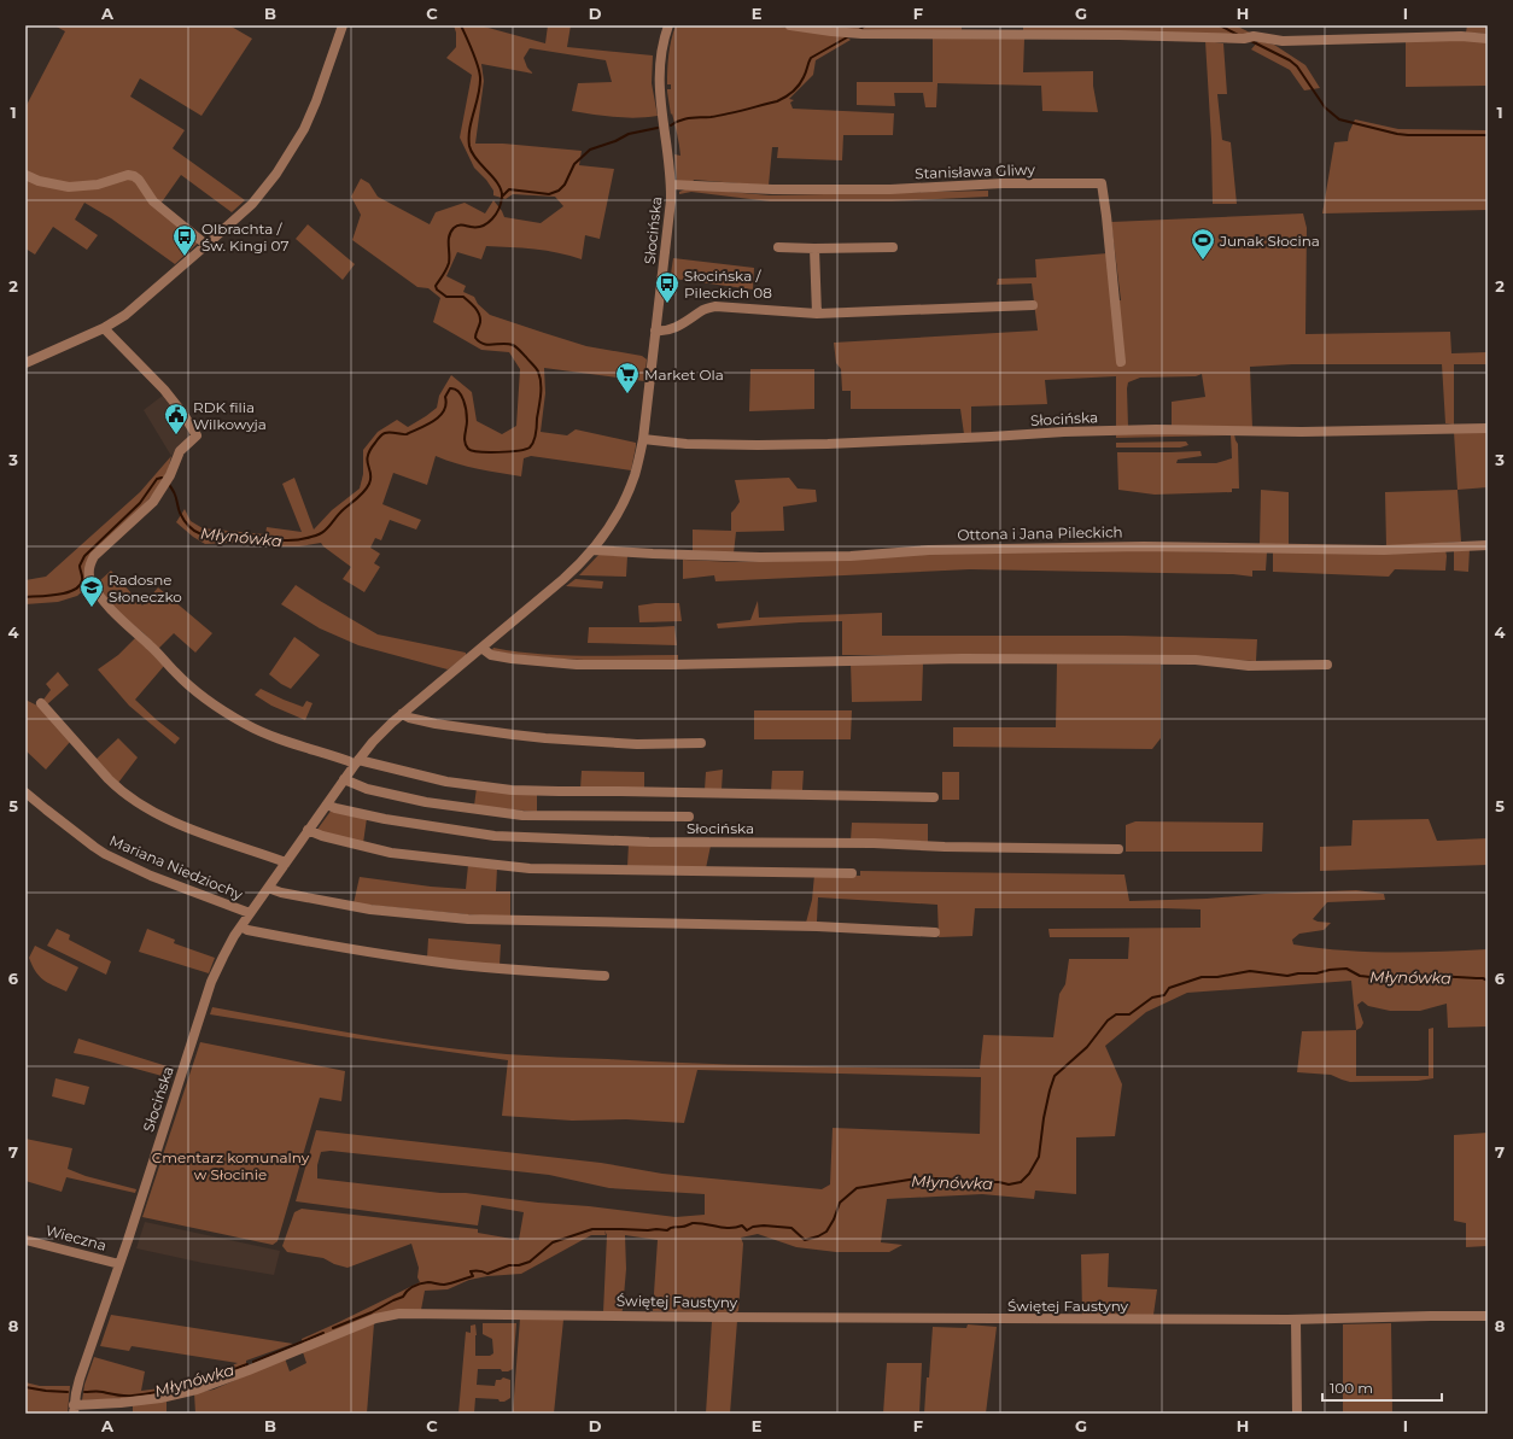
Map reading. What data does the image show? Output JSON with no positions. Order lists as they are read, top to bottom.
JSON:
{
  "streets": {
    "street": [
      "Stanisława Gliwy",
      "Słocińska",
      "Ottona i Jana Pileckich",
      "Mariana Niedziochy",
      "Wieczna",
      "Świętej Faustyny"
    ]
  },
  "crossings": [
    ["Stanisława Gliwy", "Słocińska"],
    ["Słocińska", "Ottona i Jana Pileckich"],
    ["Słocińska", "Mariana Niedziochy"],
    ["Słocińska", "Wieczna"],
    ["Słocińska", "Świętej Faustyny"]
  ],
  "water": ["Młynówka"],
  "parks": ["Cmentarz komunalny w Słocinie"],
  "places": {
    "bus stop": ["Olbrachta / Św. Kingi 07", "Słocińska / Pileckich 08"],
    "sports": ["Junak Słocina"],
    "supermarket": ["Market Ola"],
    "public building": ["RDK filia Wilkowyja"],
    "school or university": ["Radosne Słoneczko"]
  },
  "scale_bar": "100 m",
  "grid": {
    "columns": [
      "A",
      "B",
      "C",
      "D",
      "E",
      "F",
      "G",
      "H",
      "I"
    ],
    "rows": [
      "1",
      "2",
      "3",
      "4",
      "5",
      "6",
      "7",
      "8"
    ]
  }
}
